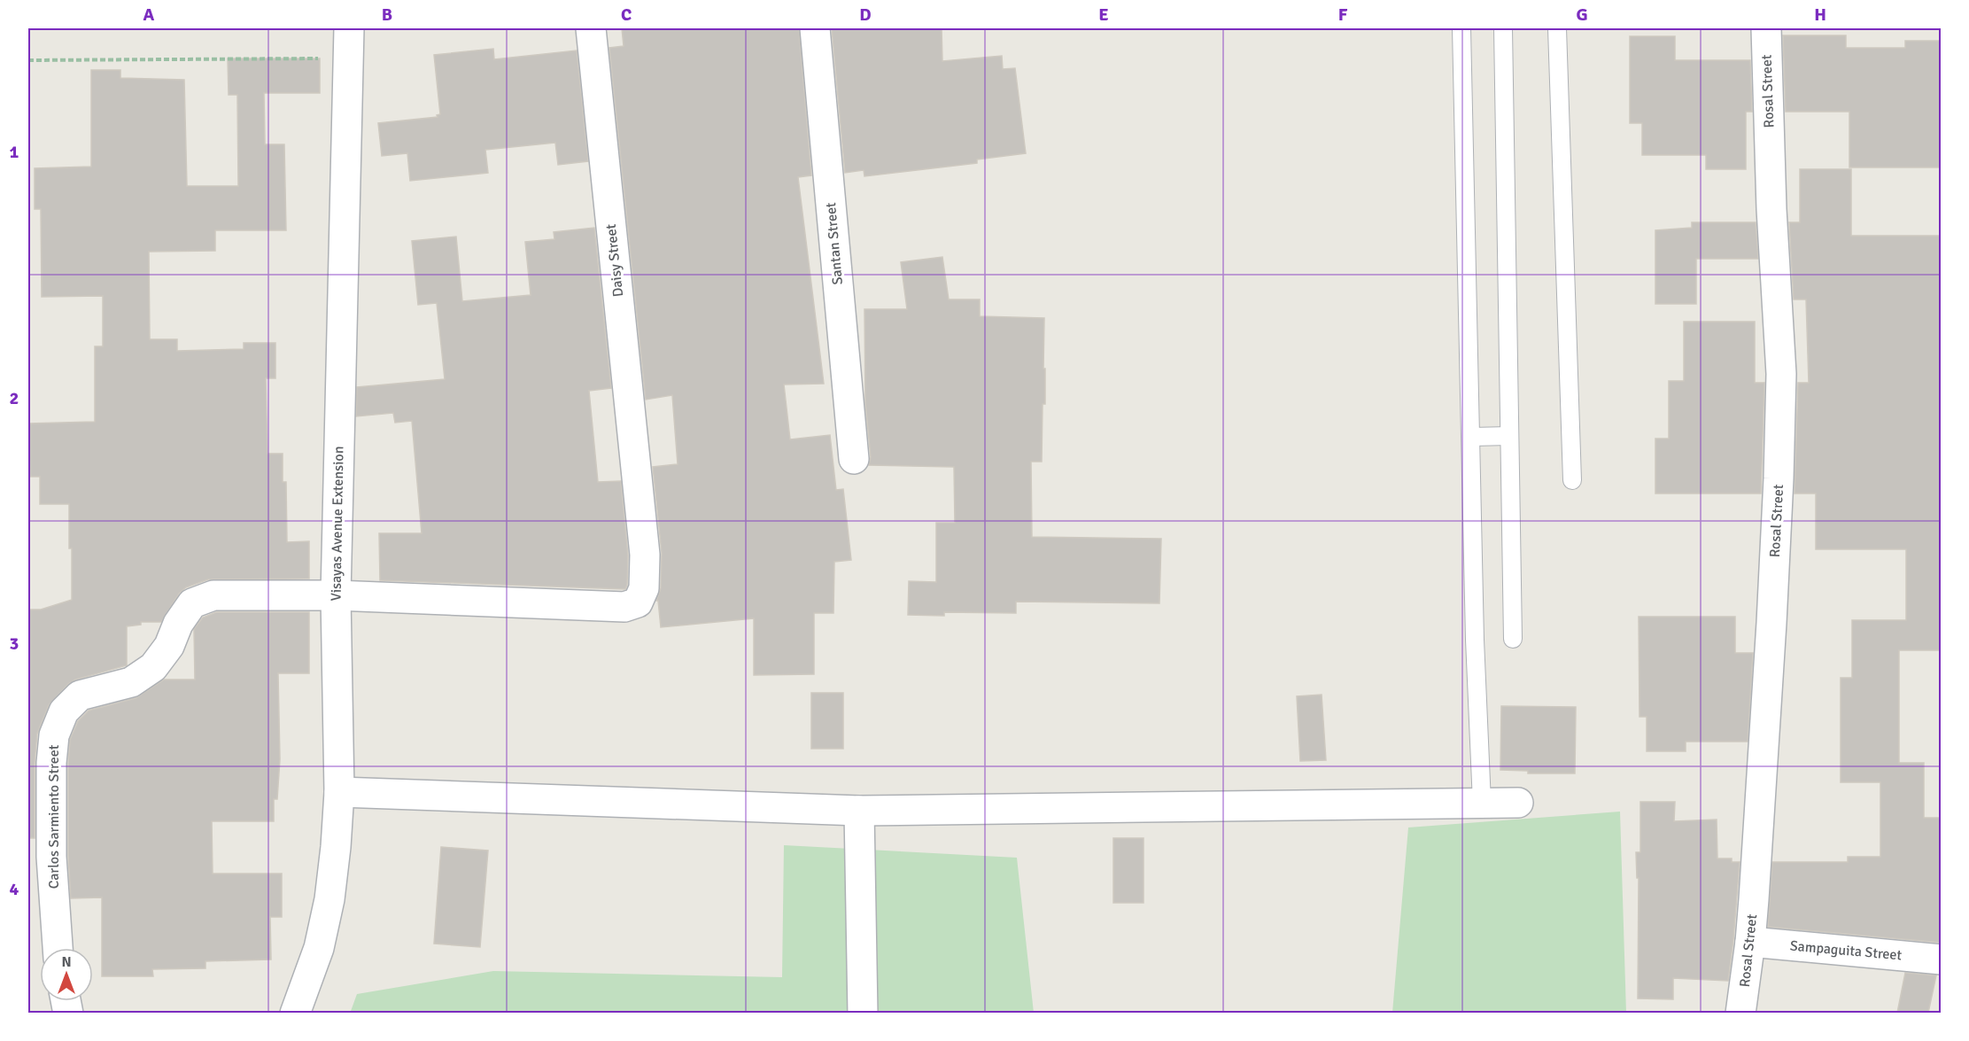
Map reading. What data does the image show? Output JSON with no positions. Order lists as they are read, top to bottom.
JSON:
{
  "streets": {
    "street": [
      "Rosal Street",
      "Santan Street",
      "Daisy Street",
      "Visayas Avenue Extension",
      "Carlos Sarmiento Street",
      "Sampaguita Street"
    ]
  },
  "crossings": [
    ["Rosal Street", "Sampaguita Street"],
    ["Daisy Street", "Visayas Avenue Extension"],
    ["Daisy Street", "Carlos Sarmiento Street"],
    ["Visayas Avenue Extension", "Carlos Sarmiento Street"]
  ],
  "north": "top",
  "grid": {
    "columns": [
      "A",
      "B",
      "C",
      "D",
      "E",
      "F",
      "G",
      "H"
    ],
    "rows": [
      "1",
      "2",
      "3",
      "4"
    ]
  }
}
